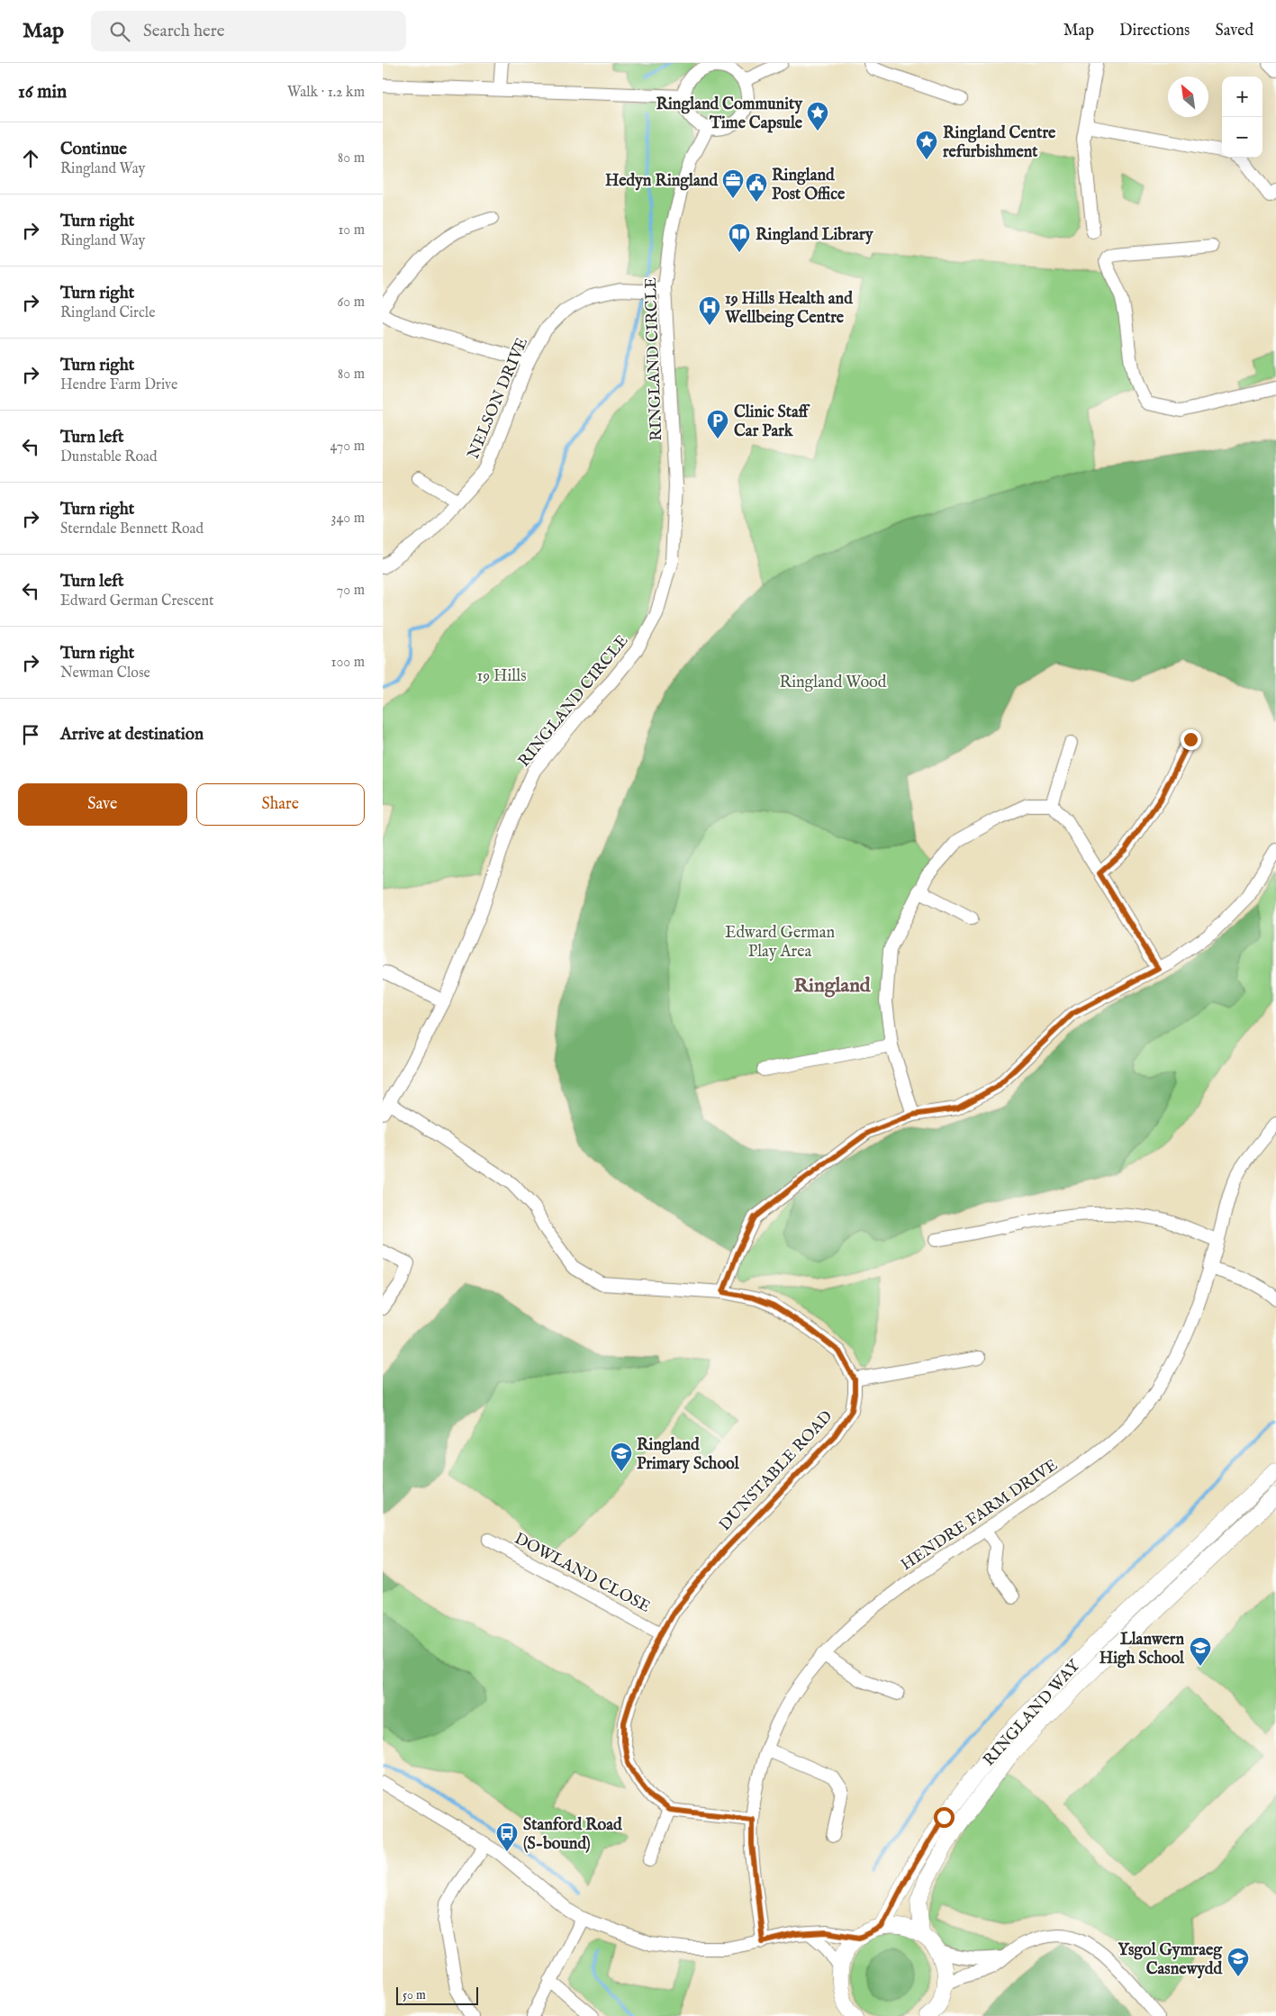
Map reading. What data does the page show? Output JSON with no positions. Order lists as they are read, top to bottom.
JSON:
{
  "streets": {
    "main road": ["RINGLAND WAY"],
    "street": [
      "RINGLAND CIRCLE",
      "NELSON DRIVE",
      "DUNSTABLE ROAD",
      "HENDRE FARM DRIVE",
      "DOWLAND CLOSE"
    ]
  },
  "crossings": [
    ["RINGLAND CIRCLE", "NELSON DRIVE"],
    ["DUNSTABLE ROAD", "DOWLAND CLOSE"]
  ],
  "districts": ["Ringland"],
  "parks": ["19 Hills", "Ringland Wood", "Edward German Play Area"],
  "places": {
    "place": ["Ringland Community Time Capsule", "Ringland Centre refurbishment"],
    "office": ["Hedyn Ringland"],
    "public building": ["Ringland Post Office"],
    "library": ["Ringland Library"],
    "hospital": ["19 Hills Health and Wellbeing Centre"],
    "parking": ["Clinic Staff Car Park"],
    "school or university": ["Ringland Primary School", "Llanwern High School", "Ysgol Gymraeg Casnewydd"],
    "bus stop": ["Stanford Road (S-bound)"]
  },
  "scale_bar": "50 m",
  "north": "top left",
  "page": {
    "header": "Map",
    "search": "Search here",
    "nav": ["Map", "Directions", "Saved"],
    "heading": ["16 min", "Walk · 1.2 km"],
    "map_buttons": ["+", "−"],
    "list": [
      ["Continue", "Ringland Way", "80 m"],
      ["Turn right", "Ringland Way", "10 m"],
      ["Turn right", "Ringland Circle", "60 m"],
      ["Turn right", "Hendre Farm Drive", "80 m"],
      ["Turn left", "Dunstable Road", "470 m"],
      ["Turn right", "Sterndale Bennett Road", "340 m"],
      ["Turn left", "Edward German Crescent", "70 m"],
      ["Turn right", "Newman Close", "100 m"],
      "Arrive at destination"
    ],
    "buttons": ["Save", "Share"],
    "scale": "50 m"
  }
}
